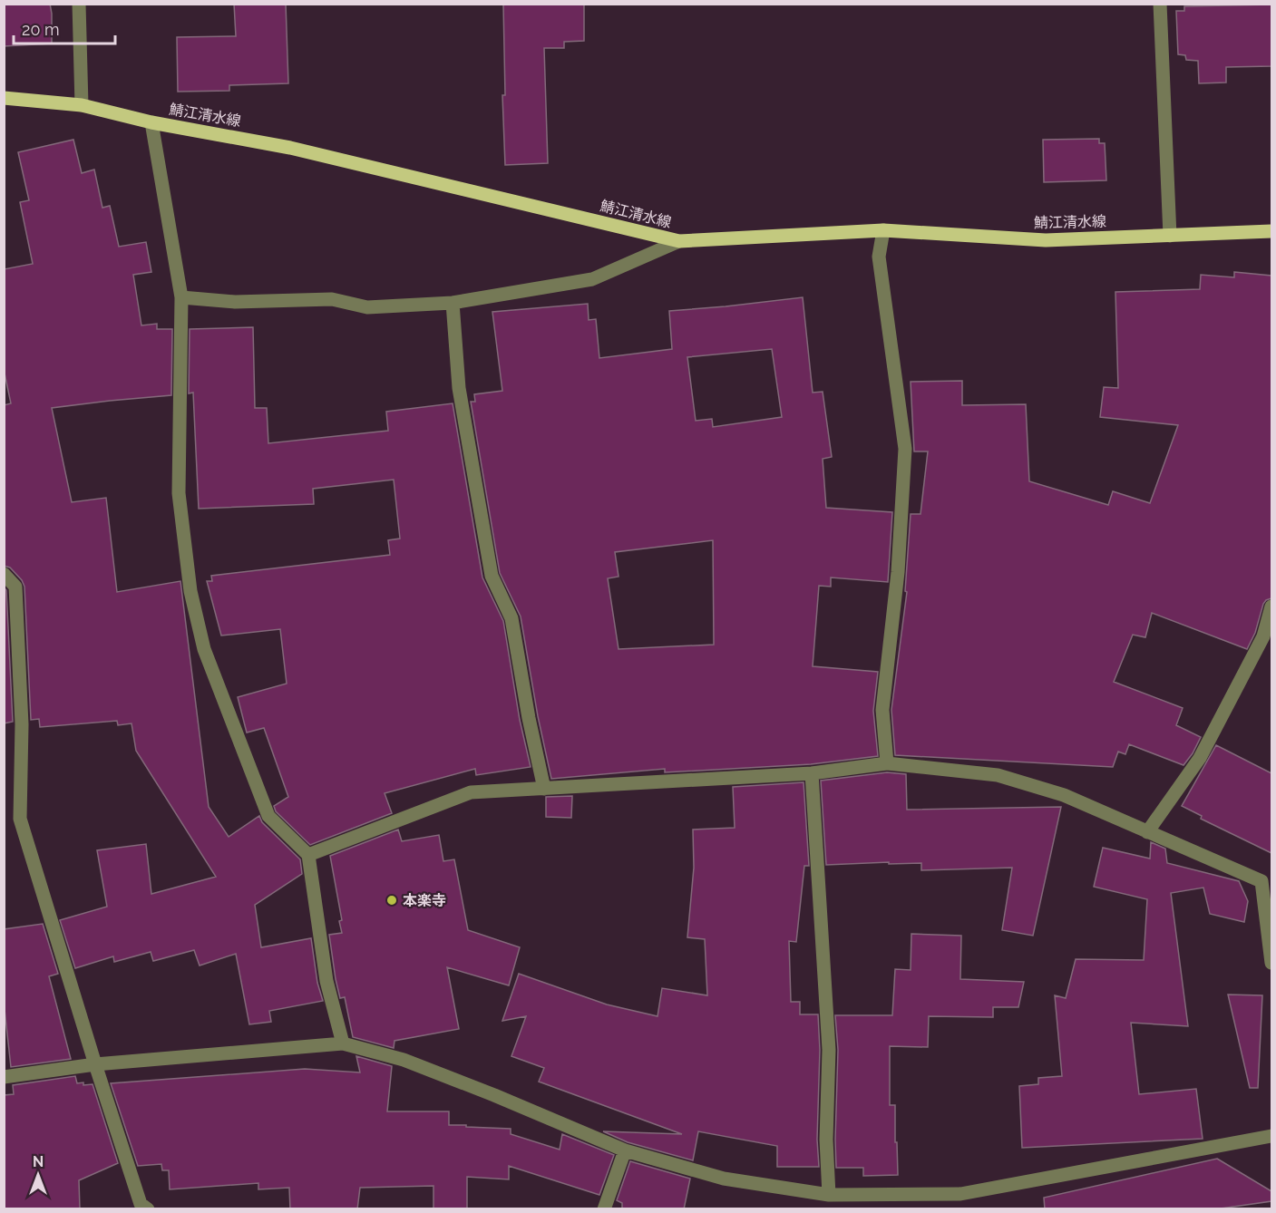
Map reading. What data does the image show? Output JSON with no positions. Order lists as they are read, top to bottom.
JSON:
{
  "streets": {
    "main road": ["鯖江清水線"]
  },
  "places": ["本楽寺"],
  "scale_bar": "20 m",
  "north": "top"
}
